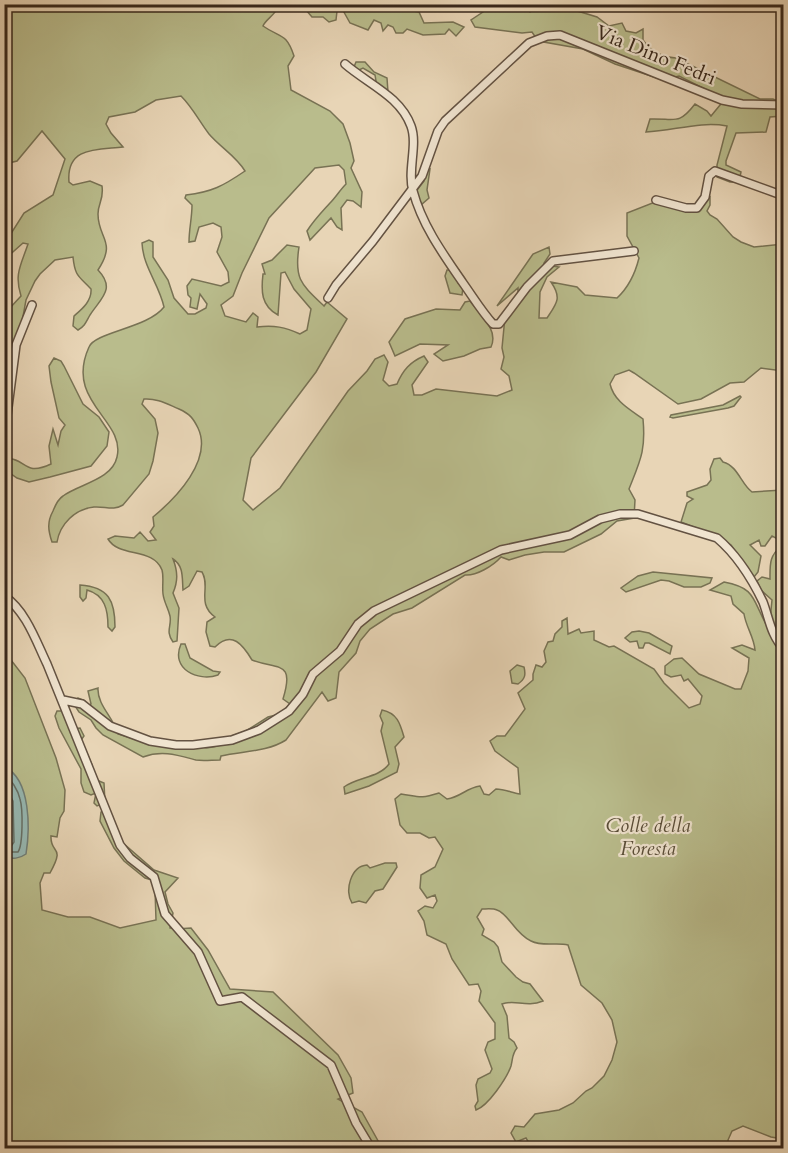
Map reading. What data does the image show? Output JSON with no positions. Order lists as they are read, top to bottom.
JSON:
{
  "streets": {
    "street": ["Via Dino Fedri"]
  },
  "parks": ["Colle della Foresta"]
}
